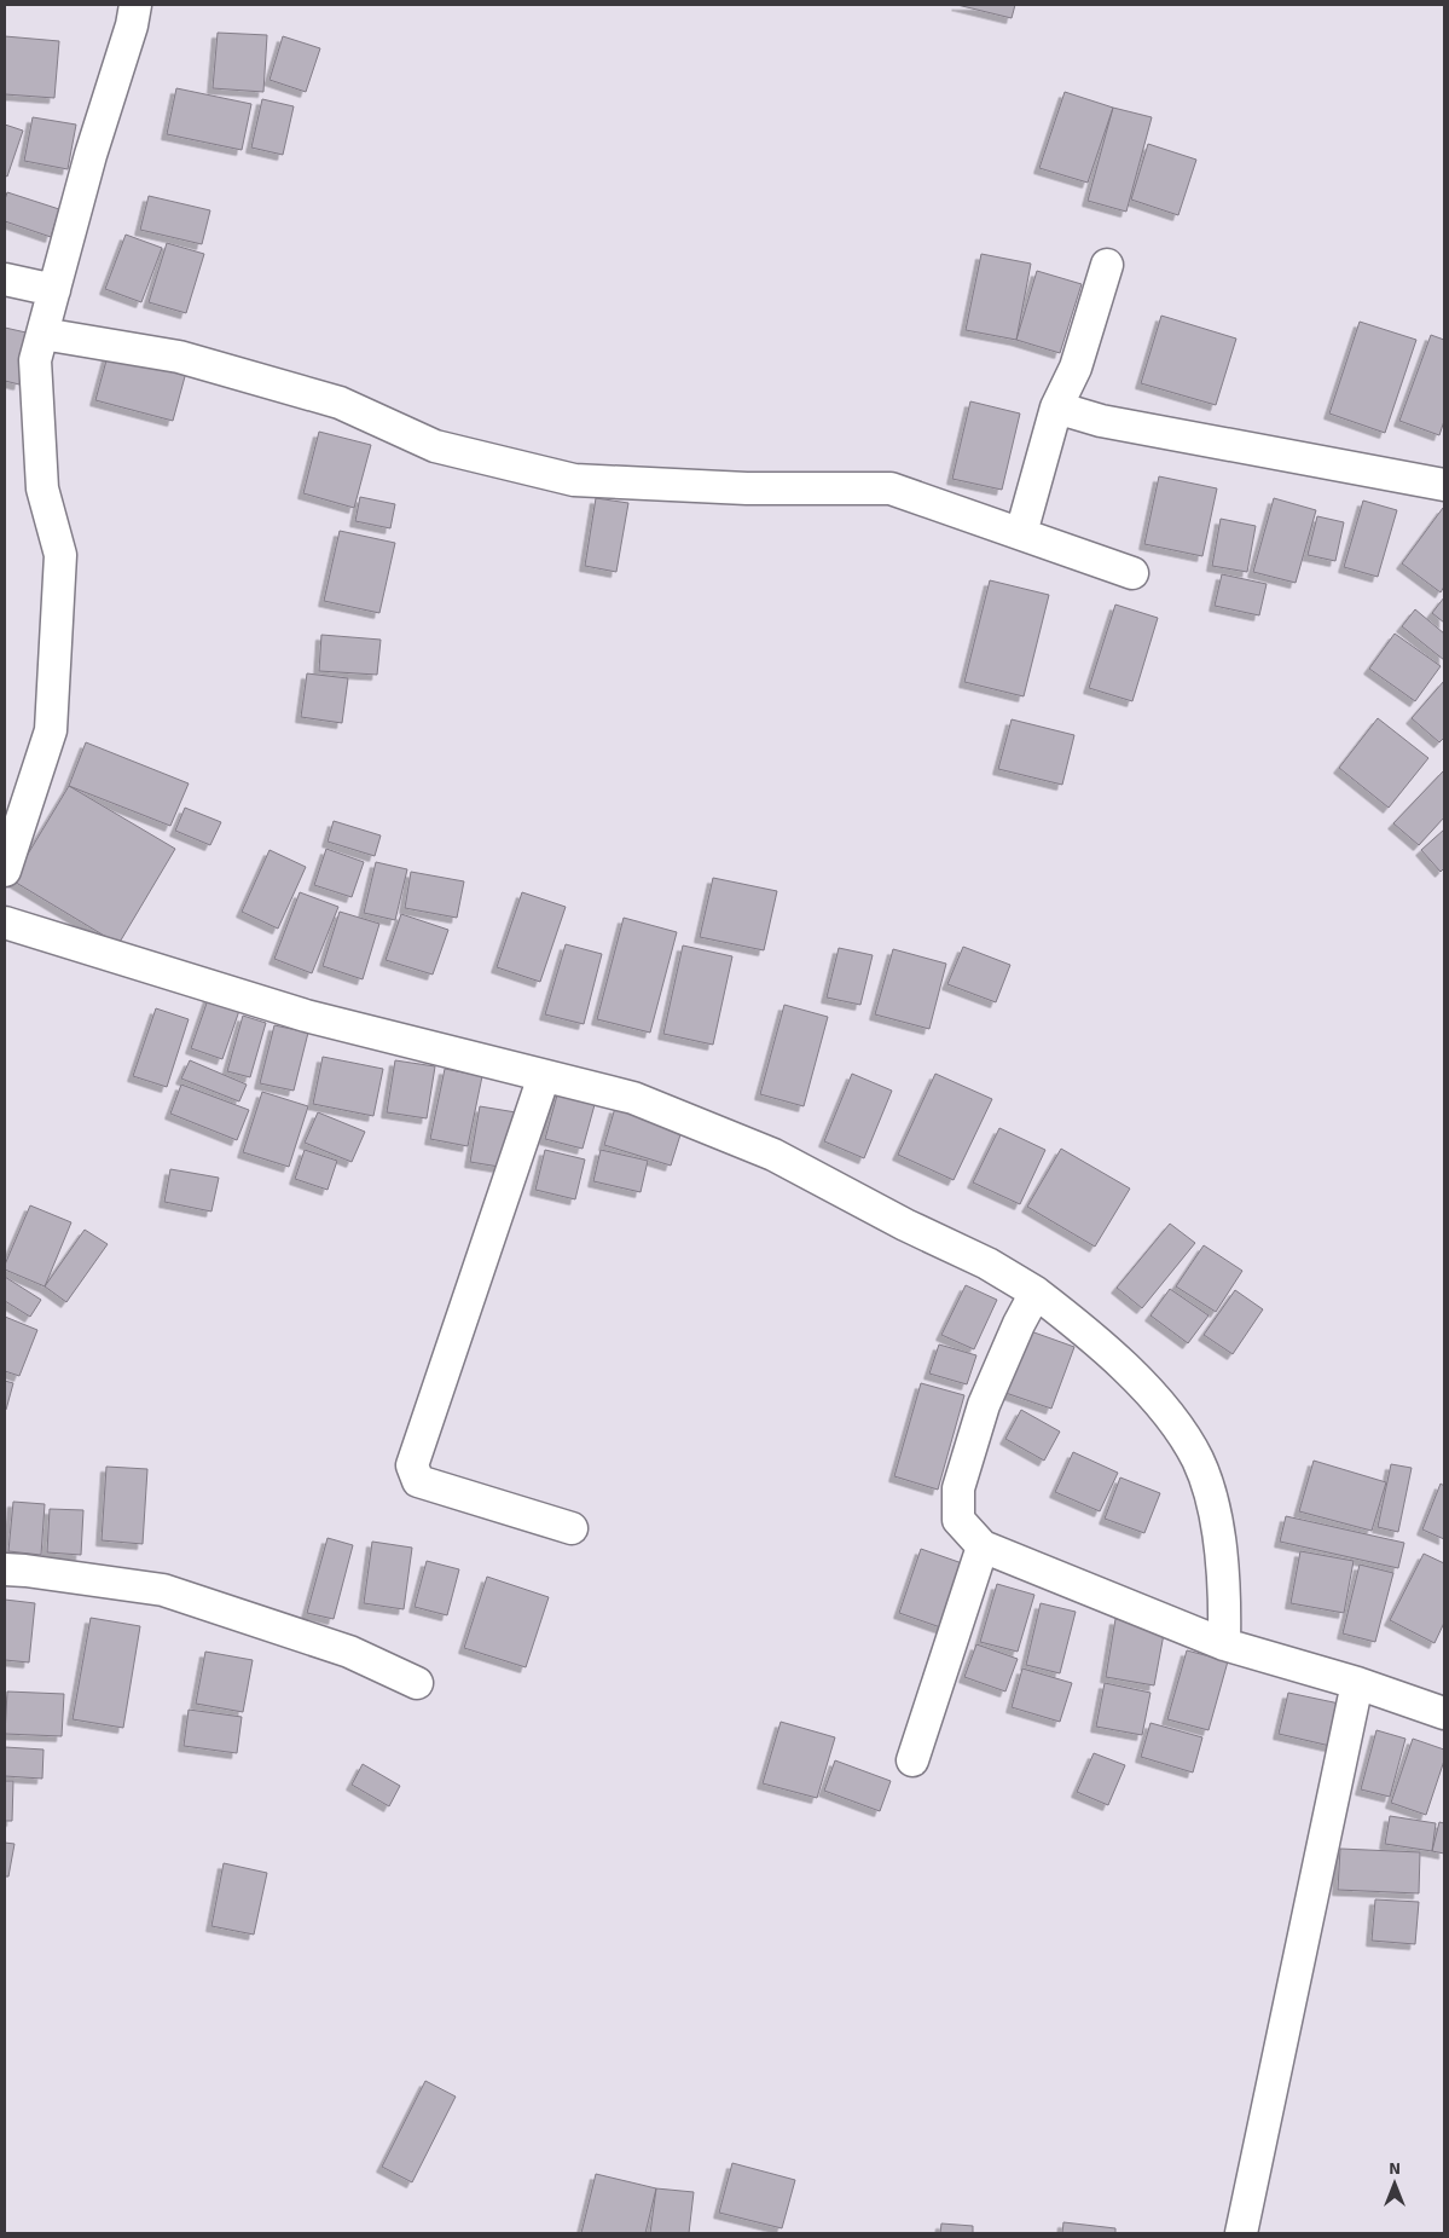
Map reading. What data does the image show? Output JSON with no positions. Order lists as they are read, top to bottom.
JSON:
{
  "north": "top"
}
